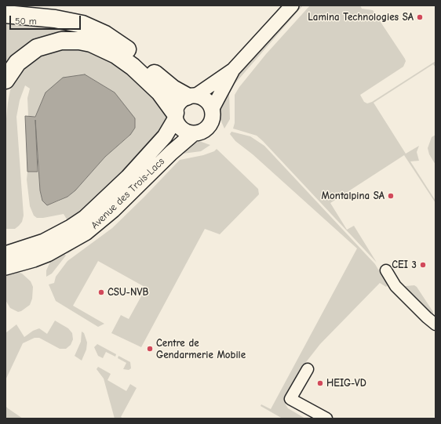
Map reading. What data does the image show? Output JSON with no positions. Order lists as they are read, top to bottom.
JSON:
{
  "streets": {
    "main road": ["Avenue des Trois-Lacs"]
  },
  "places": [
    "Lamina Technologies SA",
    "Montalpina SA",
    "CEI 3",
    "CSU-NVB",
    "Centre de Gendarmerie Mobile",
    "HEIG-VD"
  ],
  "scale_bar": "50 m"
}
